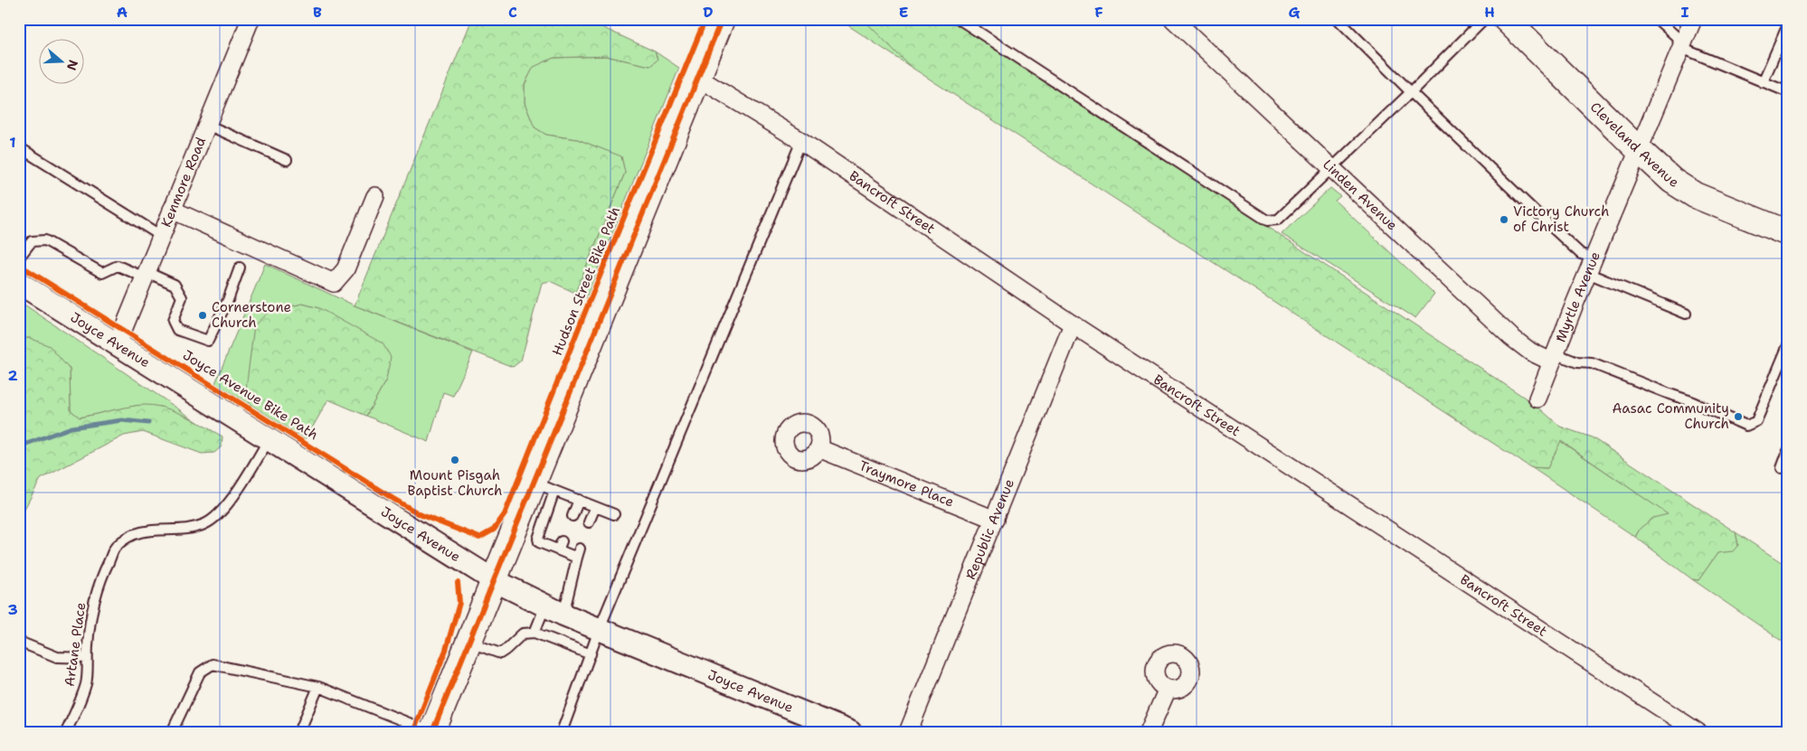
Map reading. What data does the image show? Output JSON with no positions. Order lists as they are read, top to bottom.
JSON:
{
  "streets": {
    "main road": ["Cleveland Avenue"],
    "street": [
      "Kenmore Road",
      "Linden Avenue",
      "Bancroft Street",
      "Myrtle Avenue",
      "Joyce Avenue",
      "Traymore Place",
      "Republic Avenue"
    ],
    "lane": ["Artane Place"],
    "cycle path": ["Hudson Street Bike Path"]
  },
  "crossings": [
    ["Cleveland Avenue", "Myrtle Avenue"],
    ["Kenmore Road", "Joyce Avenue"],
    ["Linden Avenue", "Myrtle Avenue"],
    ["Bancroft Street", "Republic Avenue"],
    ["Joyce Avenue", "Artane Place"],
    ["Traymore Place", "Republic Avenue"]
  ],
  "places": [
    "Victory Church of Christ",
    "Cornerstone Church",
    "Aasac Community Church",
    "Mount Pisgah Baptist Church"
  ],
  "north": "right",
  "grid": {
    "columns": [
      "A",
      "B",
      "C",
      "D",
      "E",
      "F",
      "G",
      "H",
      "I"
    ],
    "rows": ["1", "2", "3"]
  }
}
